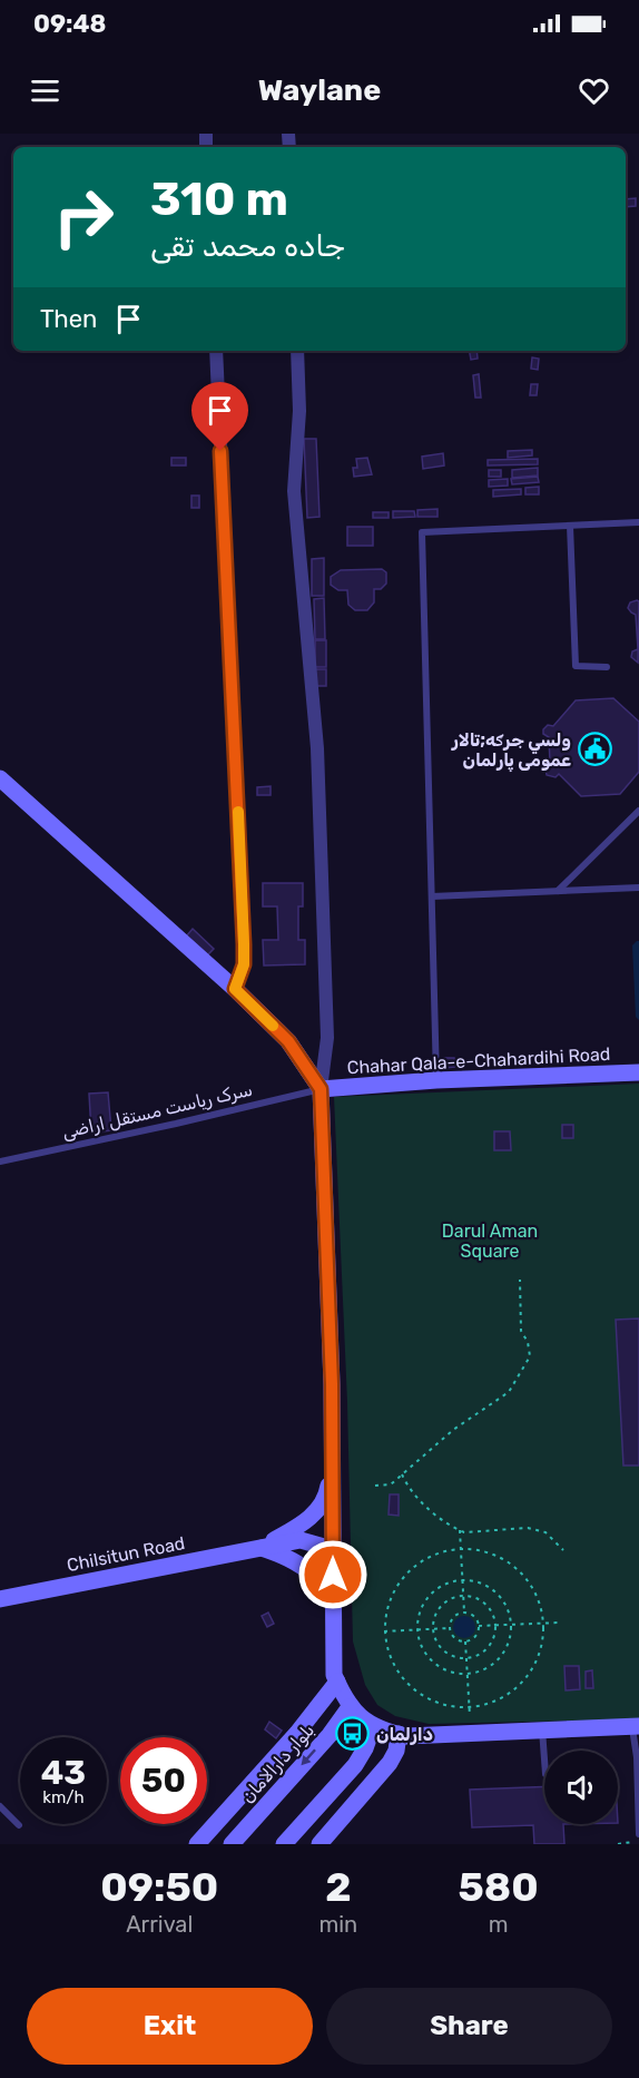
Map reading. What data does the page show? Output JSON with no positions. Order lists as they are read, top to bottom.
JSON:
{
  "streets": {
    "main road": ["Chahar Qala-e-Chahardihi Road", "Chilsitun Road", "بلوار دارالامان"],
    "lane": ["سرک ریاست مستقل اراضی"]
  },
  "crossings": [
    ["Chahar Qala-e-Chahardihi Road", "سرک ریاست مستقل اراضی"]
  ],
  "parks": ["Darul Aman Square"],
  "places": {
    "public building": ["ولسي جرګه;تالار عمومی پارلمان"],
    "bus stop": ["دارلمان"]
  },
  "page": {
    "status": "09:48",
    "header": "Waylane",
    "turn": ["310 m", "جاده محمد تقی"],
    "then": "Then",
    "speed": "43 km/h",
    "limit": "50",
    "eta": [
      "09:50",
      "Arrival",
      "2",
      "min",
      "580",
      "m"
    ],
    "buttons": ["Exit", "Share"]
  }
}
